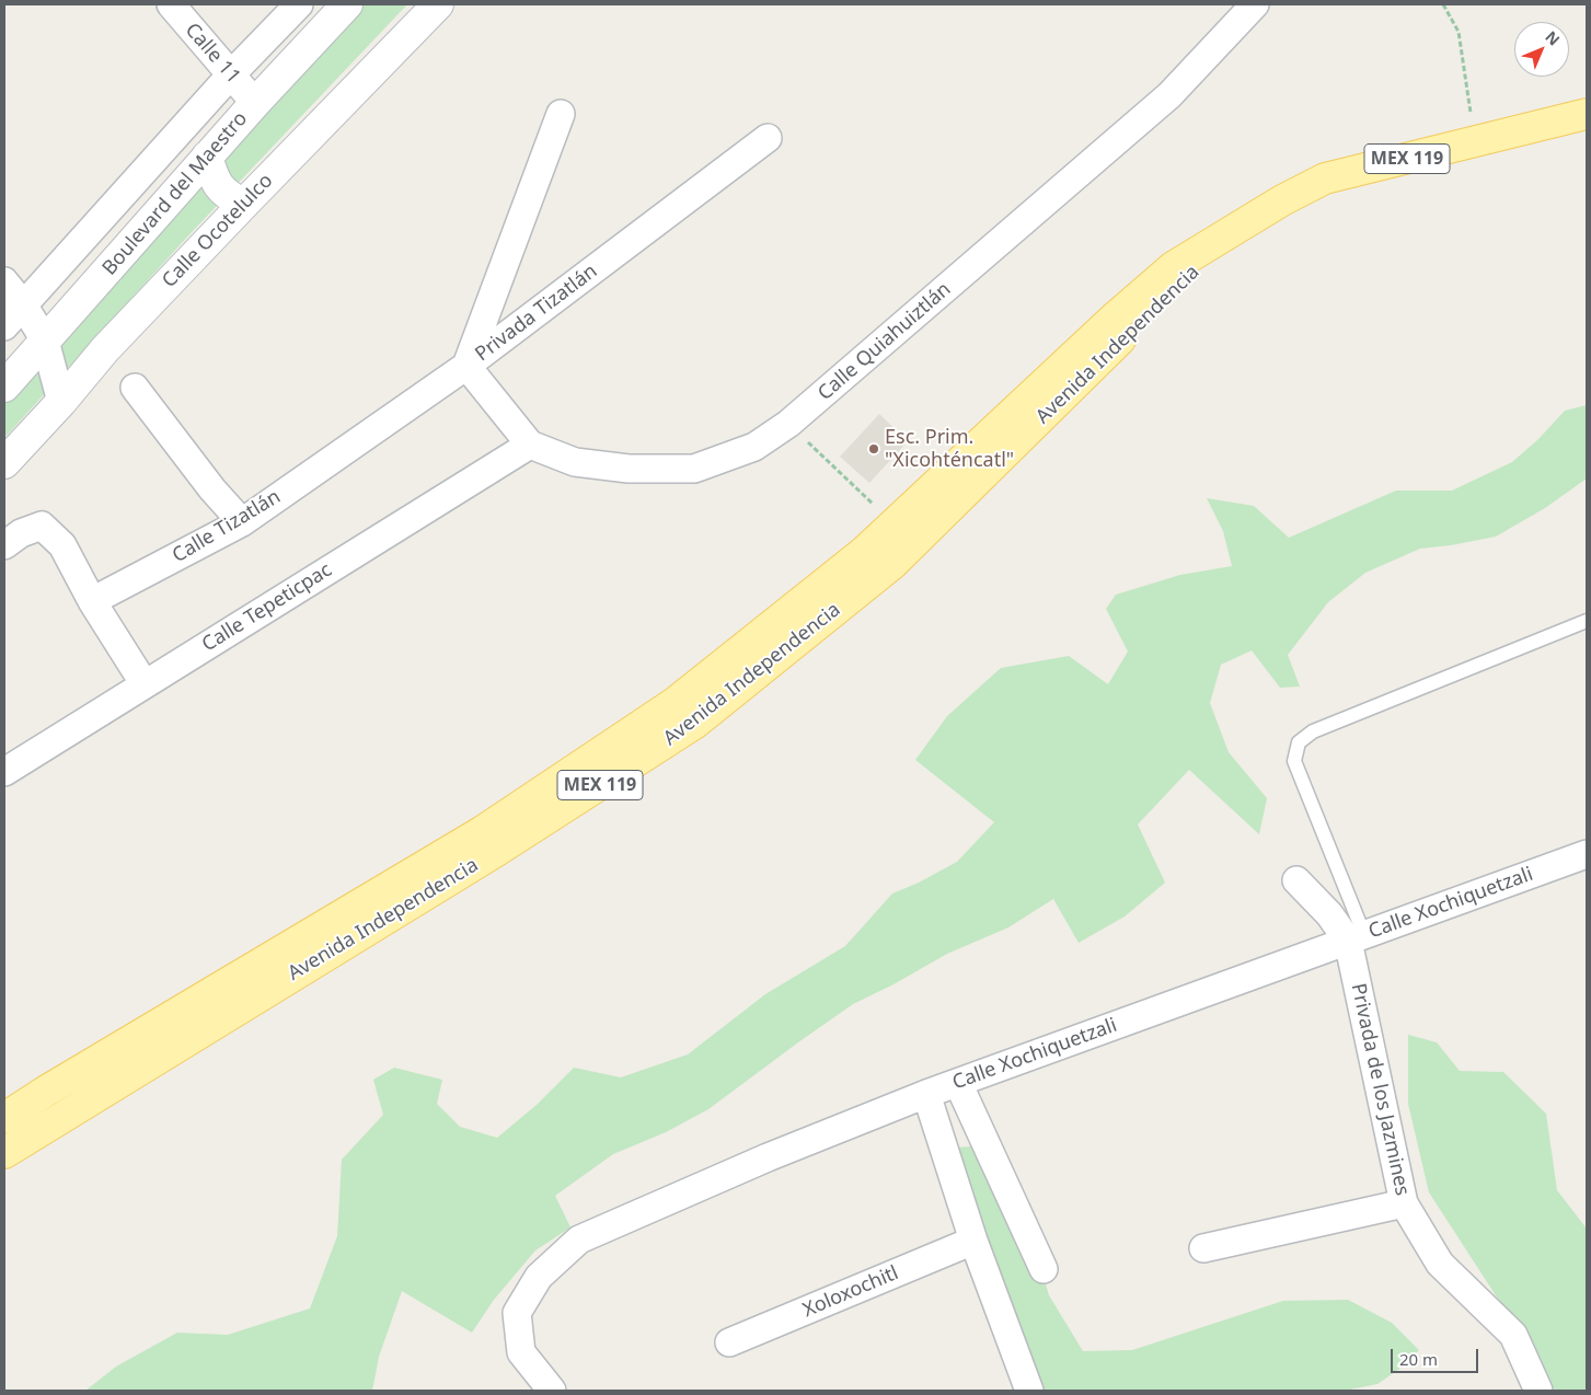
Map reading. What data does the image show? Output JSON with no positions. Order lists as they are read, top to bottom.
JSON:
{
  "streets": {
    "main road": [
      "MEX 119",
      "Boulevard del Maestro",
      "Calle Ocotelulco",
      "Avenida Independencia"
    ],
    "street": [
      "Calle 11",
      "Privada Tizatlán",
      "Calle Quiahuiztlán",
      "Calle Tizatlán",
      "Calle Tepeticpac",
      "Calle Xochiquetzali",
      "Privada de los Jazmines",
      "Xoloxochitl"
    ]
  },
  "crossings": [
    ["Calle 11", "Boulevard del Maestro"],
    ["Privada Tizatlán", "Calle Quiahuiztlán"],
    ["Privada Tizatlán", "Calle Tizatlán"],
    ["Calle Quiahuiztlán", "Calle Tizatlán"],
    ["Calle Quiahuiztlán", "Calle Tepeticpac"],
    ["Calle Xochiquetzali", "Privada de los Jazmines"]
  ],
  "places": ["Esc. Prim. \"Xicohténcatl\""],
  "scale_bar": "20 m",
  "north": "top right"
}
